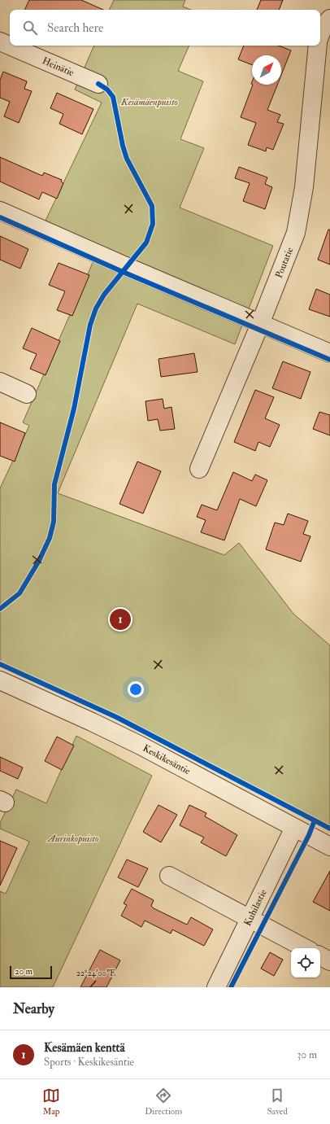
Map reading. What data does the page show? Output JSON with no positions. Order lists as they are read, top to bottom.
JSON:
{
  "streets": {
    "street": [
      "Heinätie",
      "Poutatie",
      "Keskikesäntie",
      "Kuhilastie"
    ]
  },
  "crossings": [
    ["Keskikesäntie", "Kuhilastie"]
  ],
  "parks": ["Kesämäenpuisto", "Aurinkopuisto"],
  "scale_bar": "20 m",
  "north": "top right",
  "page": {
    "search": "Search here",
    "pins": "1",
    "scale": "20 m",
    "heading": "Nearby",
    "list": [
      {
        "mark": "1",
        "name": "Kesämäen kenttä",
        "note": "Sports · Keskikesäntie",
        "value": "30 m"
      }
    ],
    "nav": ["Map", "Directions", "Saved"]
  },
  "coordinates": ["22°24'00\"E"]
}
